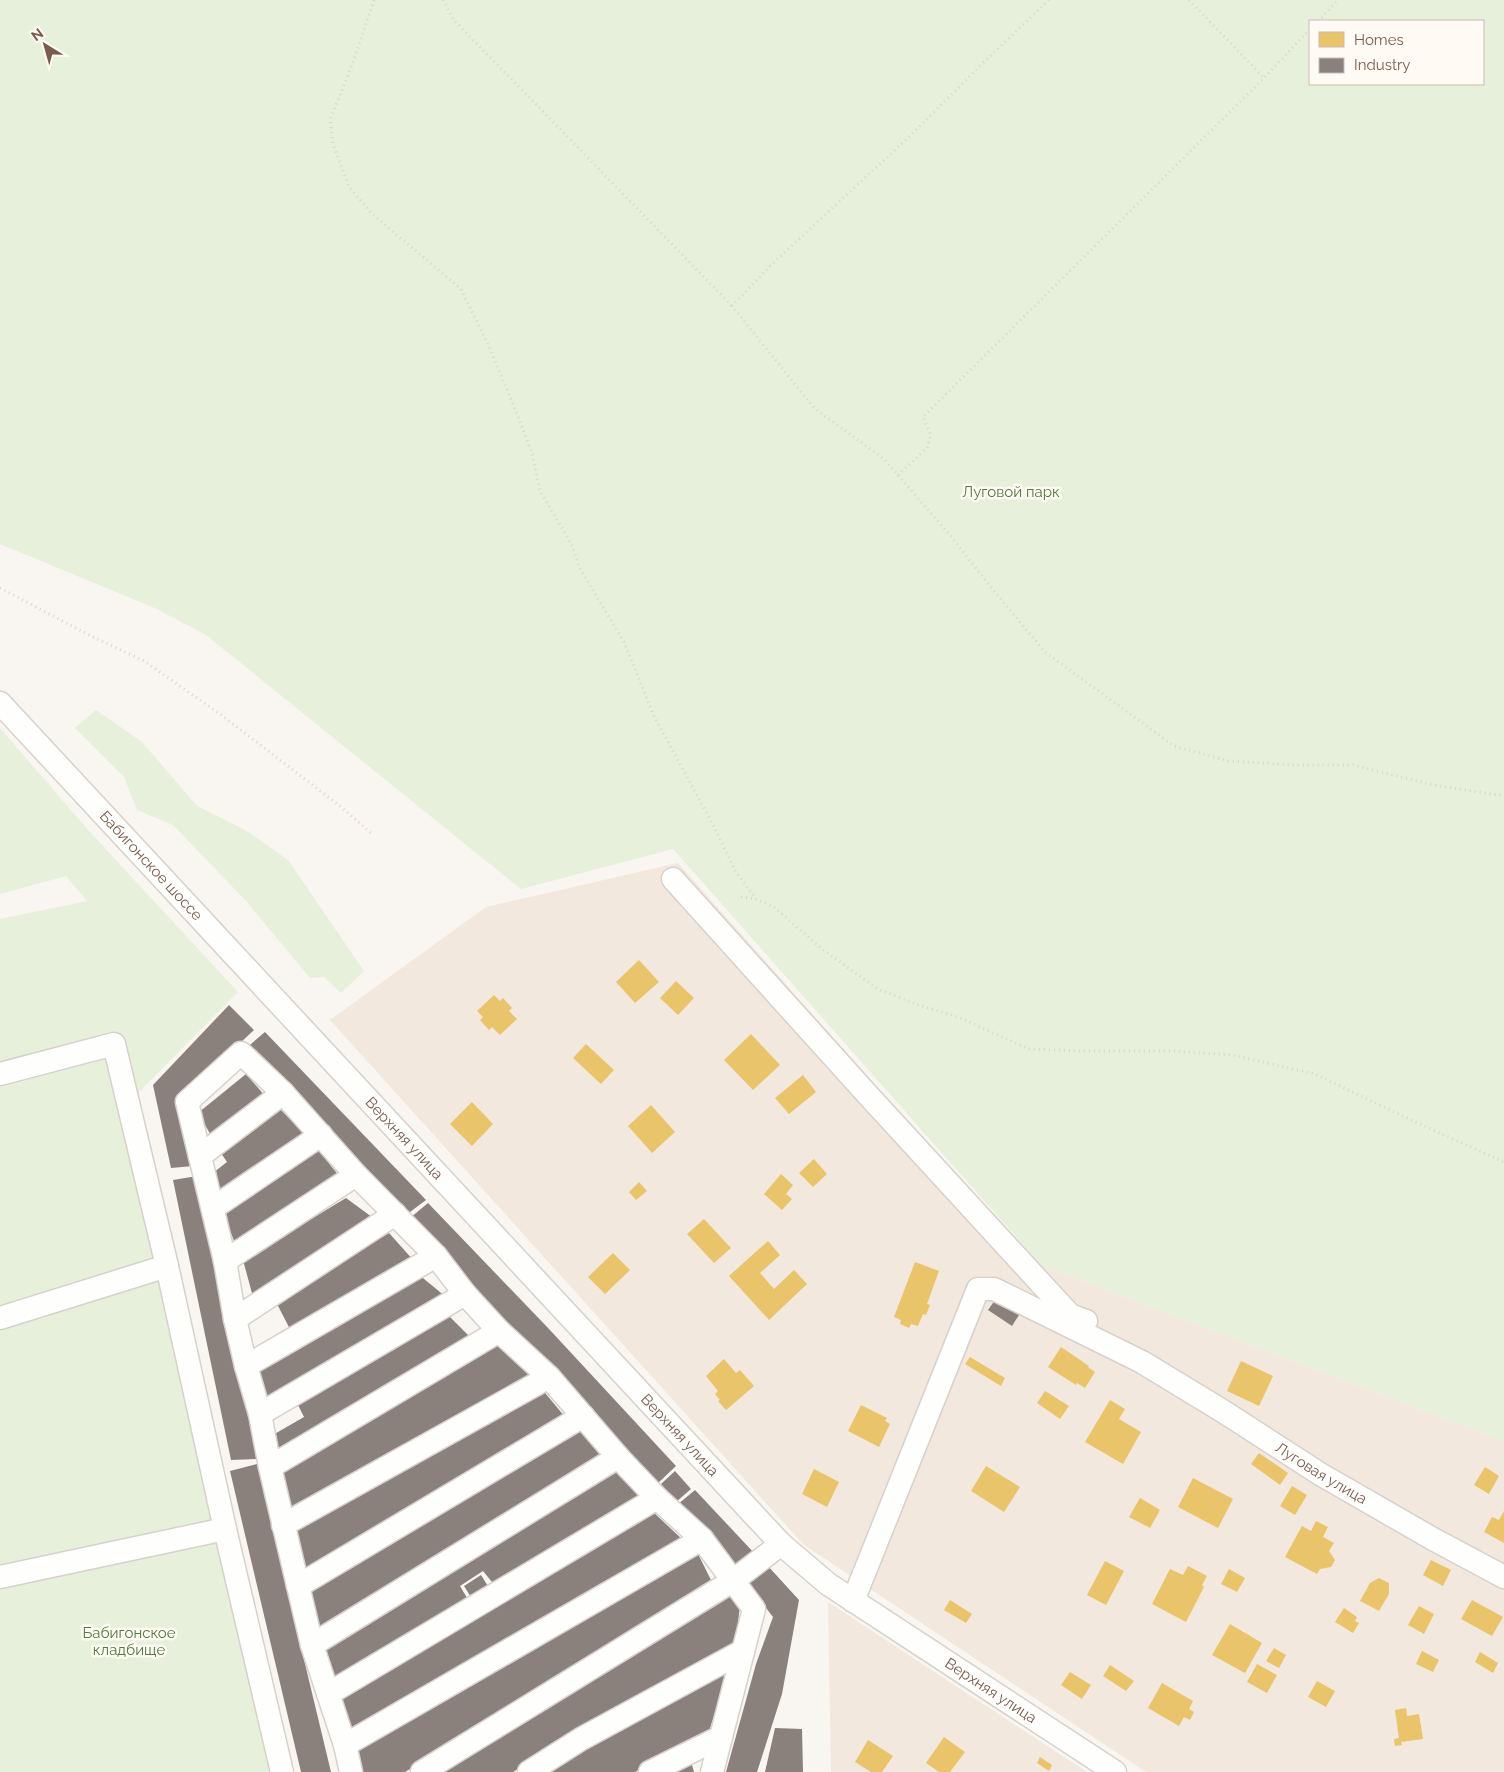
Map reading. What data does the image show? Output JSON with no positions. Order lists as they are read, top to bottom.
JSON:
{
  "streets": {
    "street": ["Бабигонское шоссе", "Верхняя улица", "Луговая улица"]
  },
  "crossings": [
    ["Бабигонское шоссе", "Верхняя улица"],
    ["Верхняя улица", "Луговая улица"]
  ],
  "parks": ["Луговой парк", "Бабигонское кладбище"],
  "legend": ["Homes", "Industry"],
  "north": "top left"
}
